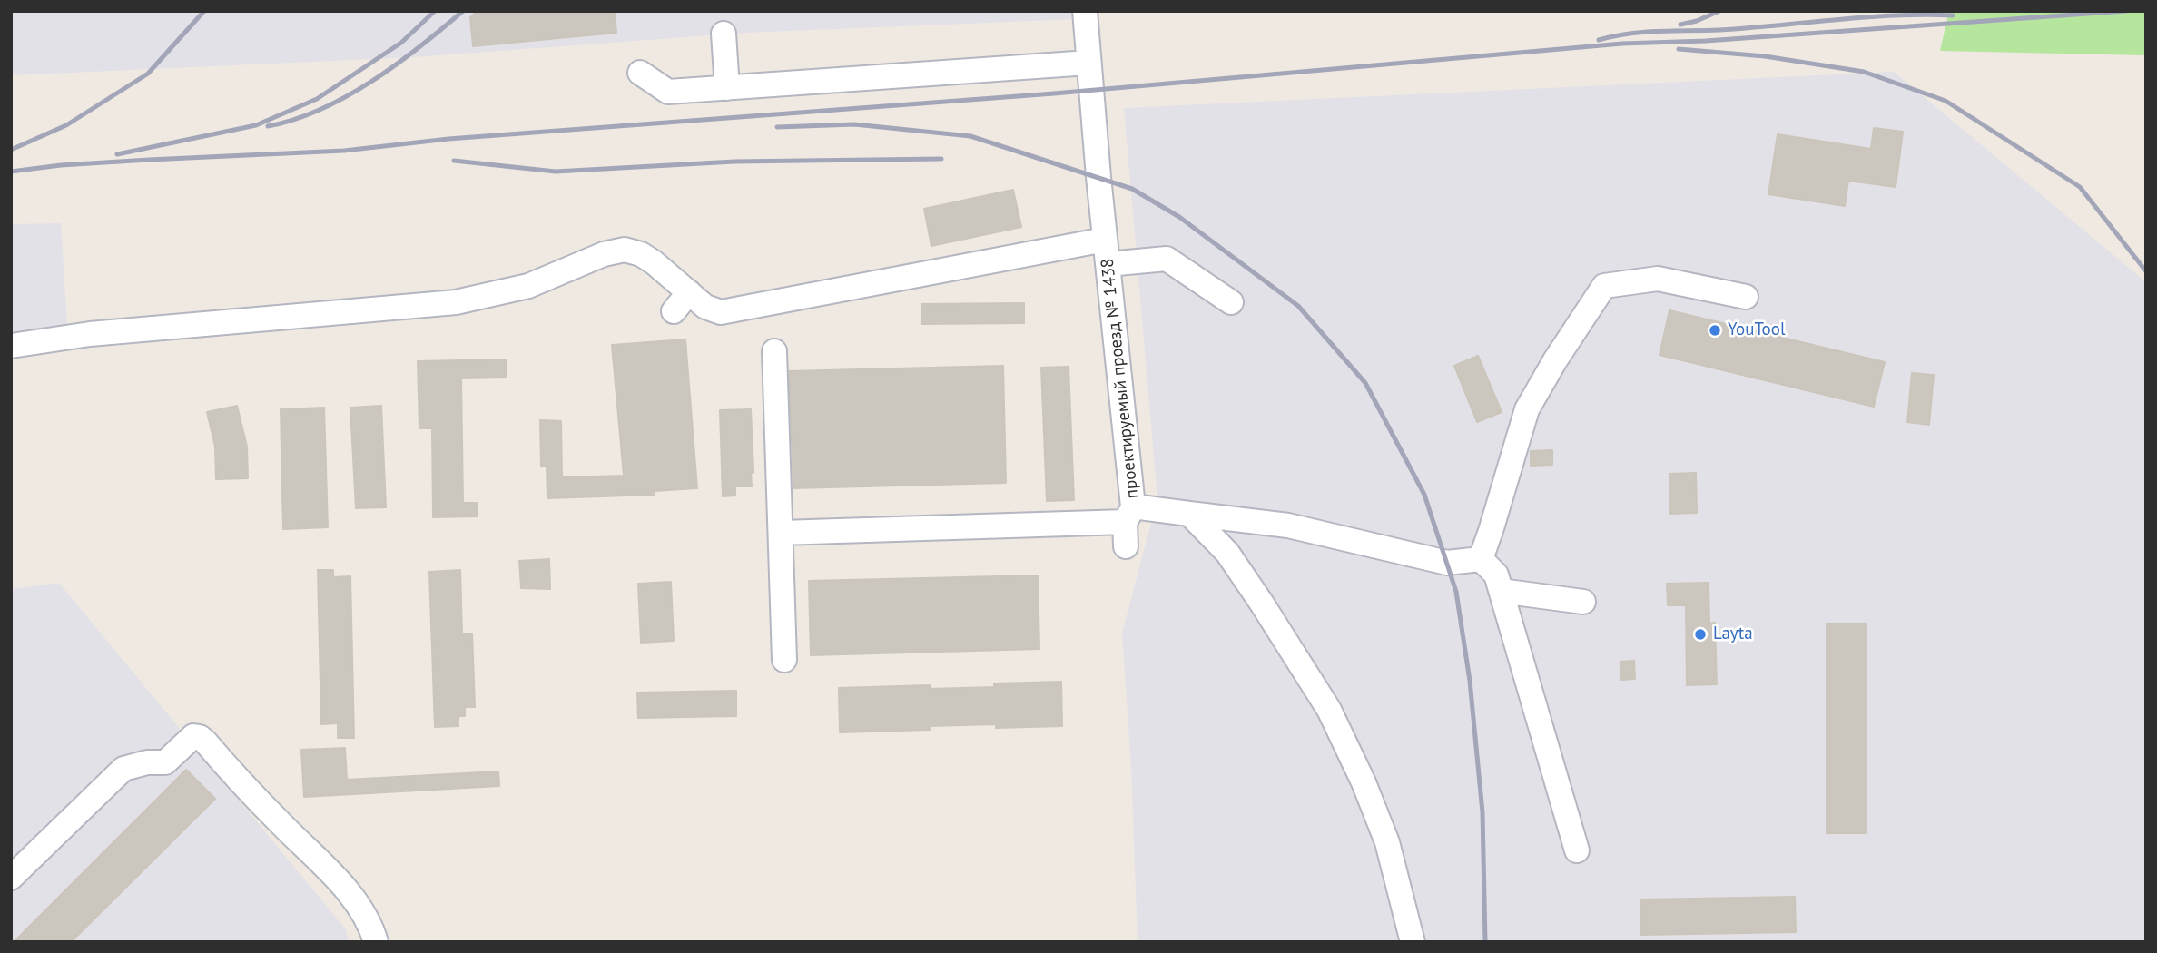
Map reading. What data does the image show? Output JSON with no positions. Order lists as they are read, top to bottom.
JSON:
{
  "streets": {
    "street": ["проектируемый проезд № 1438"]
  },
  "places": ["YouTool", "Layta"]
}
